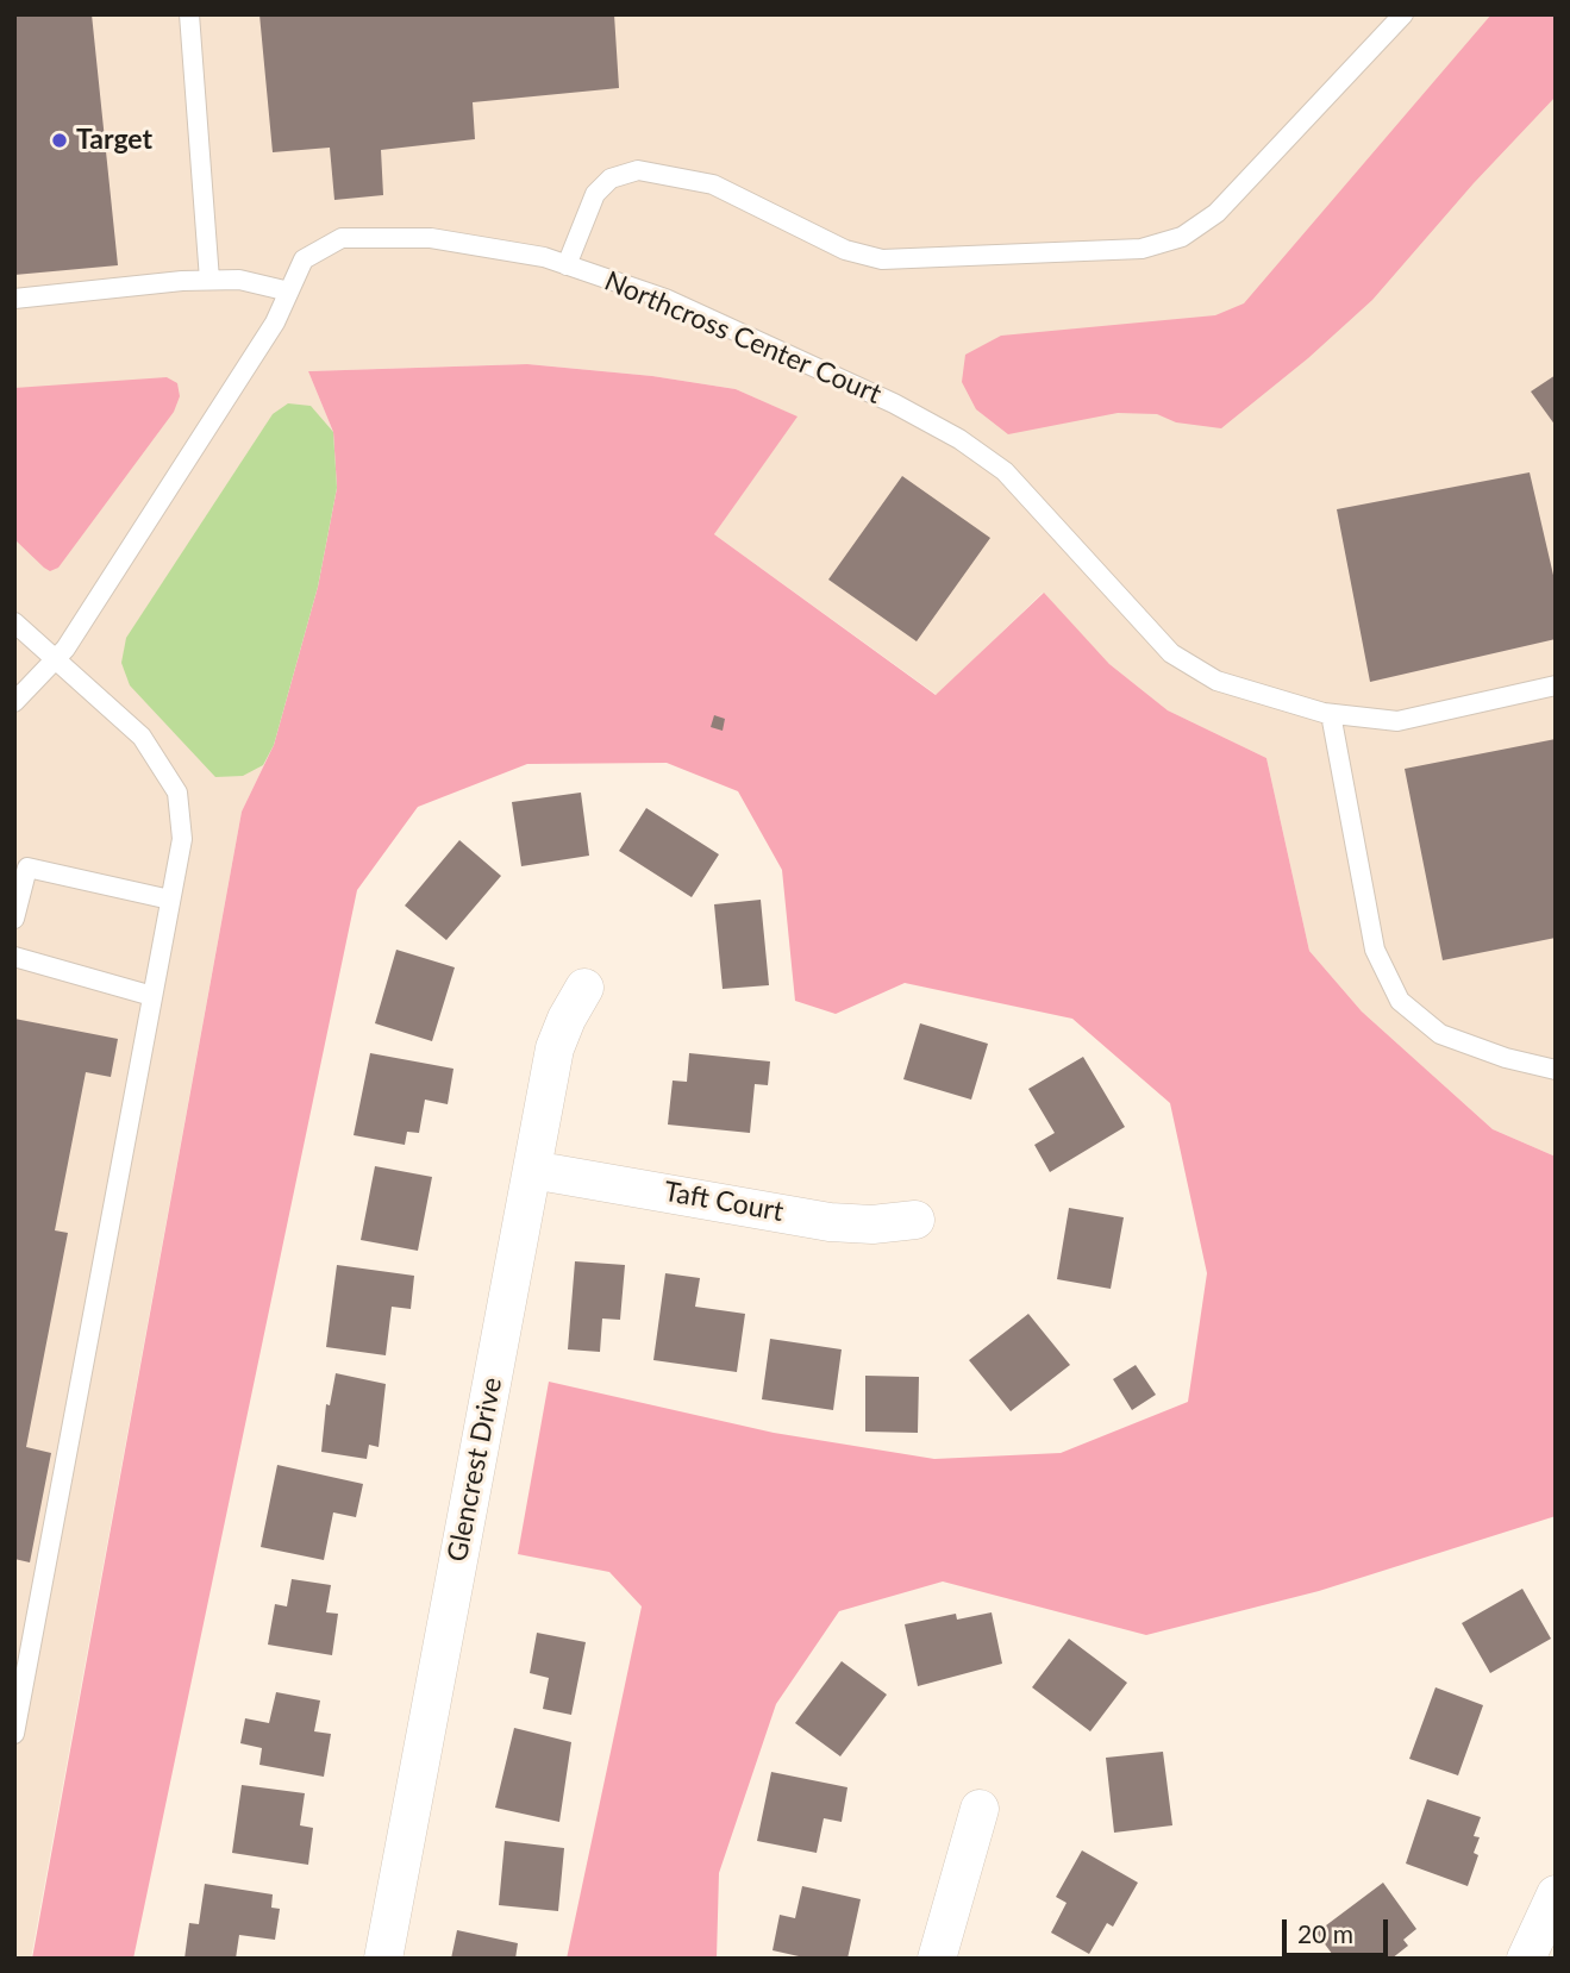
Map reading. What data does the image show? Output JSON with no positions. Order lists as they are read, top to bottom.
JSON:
{
  "streets": {
    "street": ["Taft Court", "Glencrest Drive"],
    "lane": ["Northcross Center Court"]
  },
  "crossings": [
    ["Taft Court", "Glencrest Drive"]
  ],
  "places": ["Target"],
  "scale_bar": "20 m"
}
